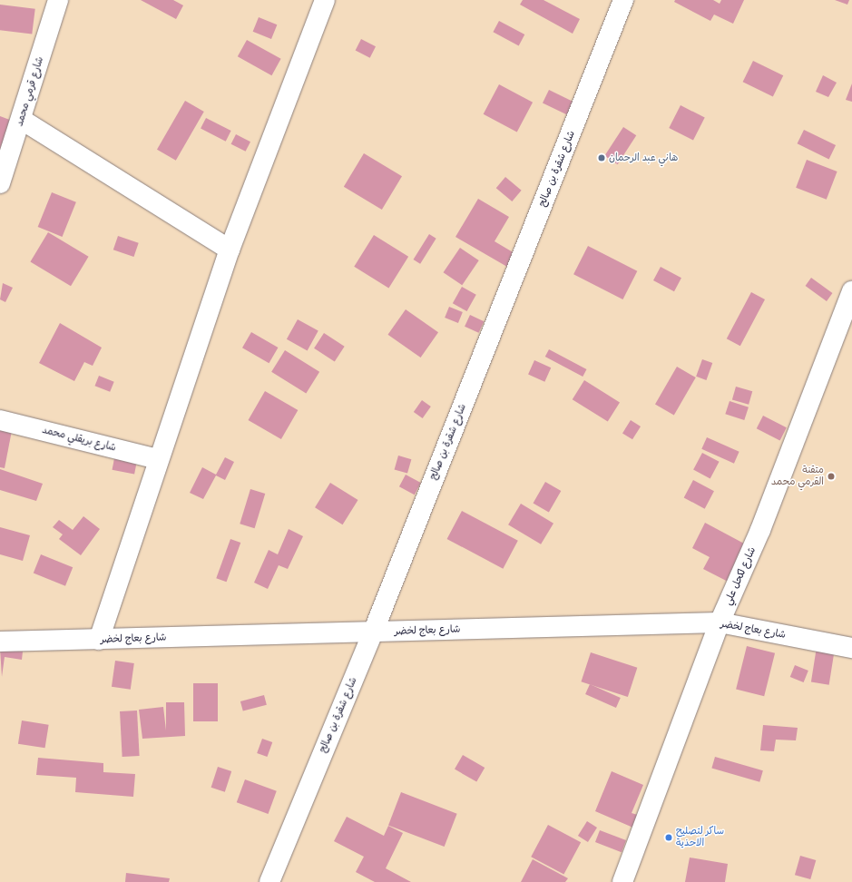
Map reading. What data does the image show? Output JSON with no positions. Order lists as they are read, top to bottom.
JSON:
{
  "streets": {
    "street": [
      "شارع قرمي محمد",
      "شارع شقرة بن صالح",
      "شارع بريقلي محمد",
      "شارع لكحل علي",
      "شارع بعاج لخضر"
    ]
  },
  "crossings": [
    ["شارع شقرة بن صالح", "شارع بعاج لخضر"],
    ["شارع لكحل علي", "شارع بعاج لخضر"]
  ],
  "places": ["هاني عبد الرحمان", "متقنة القرمي محمد", "ساكر لتصليح الاحذية"]
}
